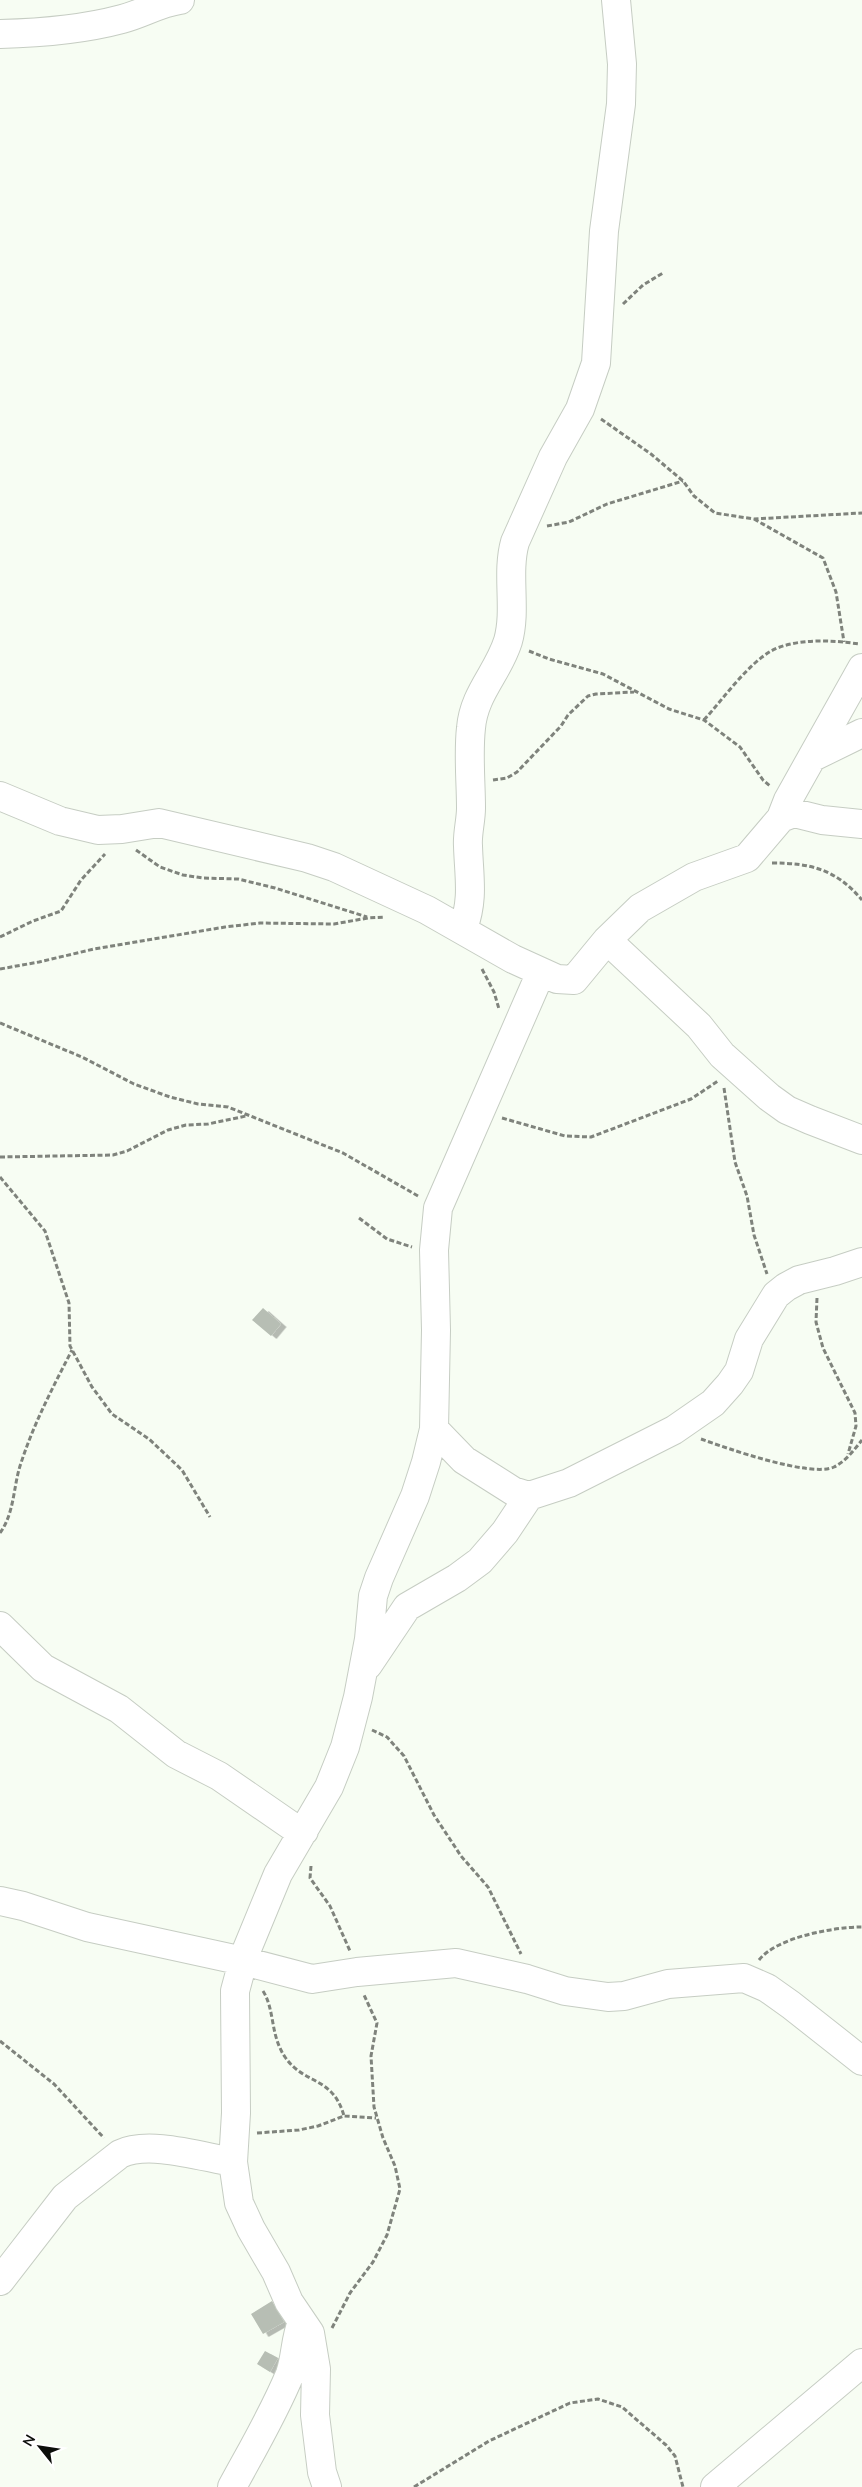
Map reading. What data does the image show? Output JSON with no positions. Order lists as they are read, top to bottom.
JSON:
{
  "north": "top left"
}
